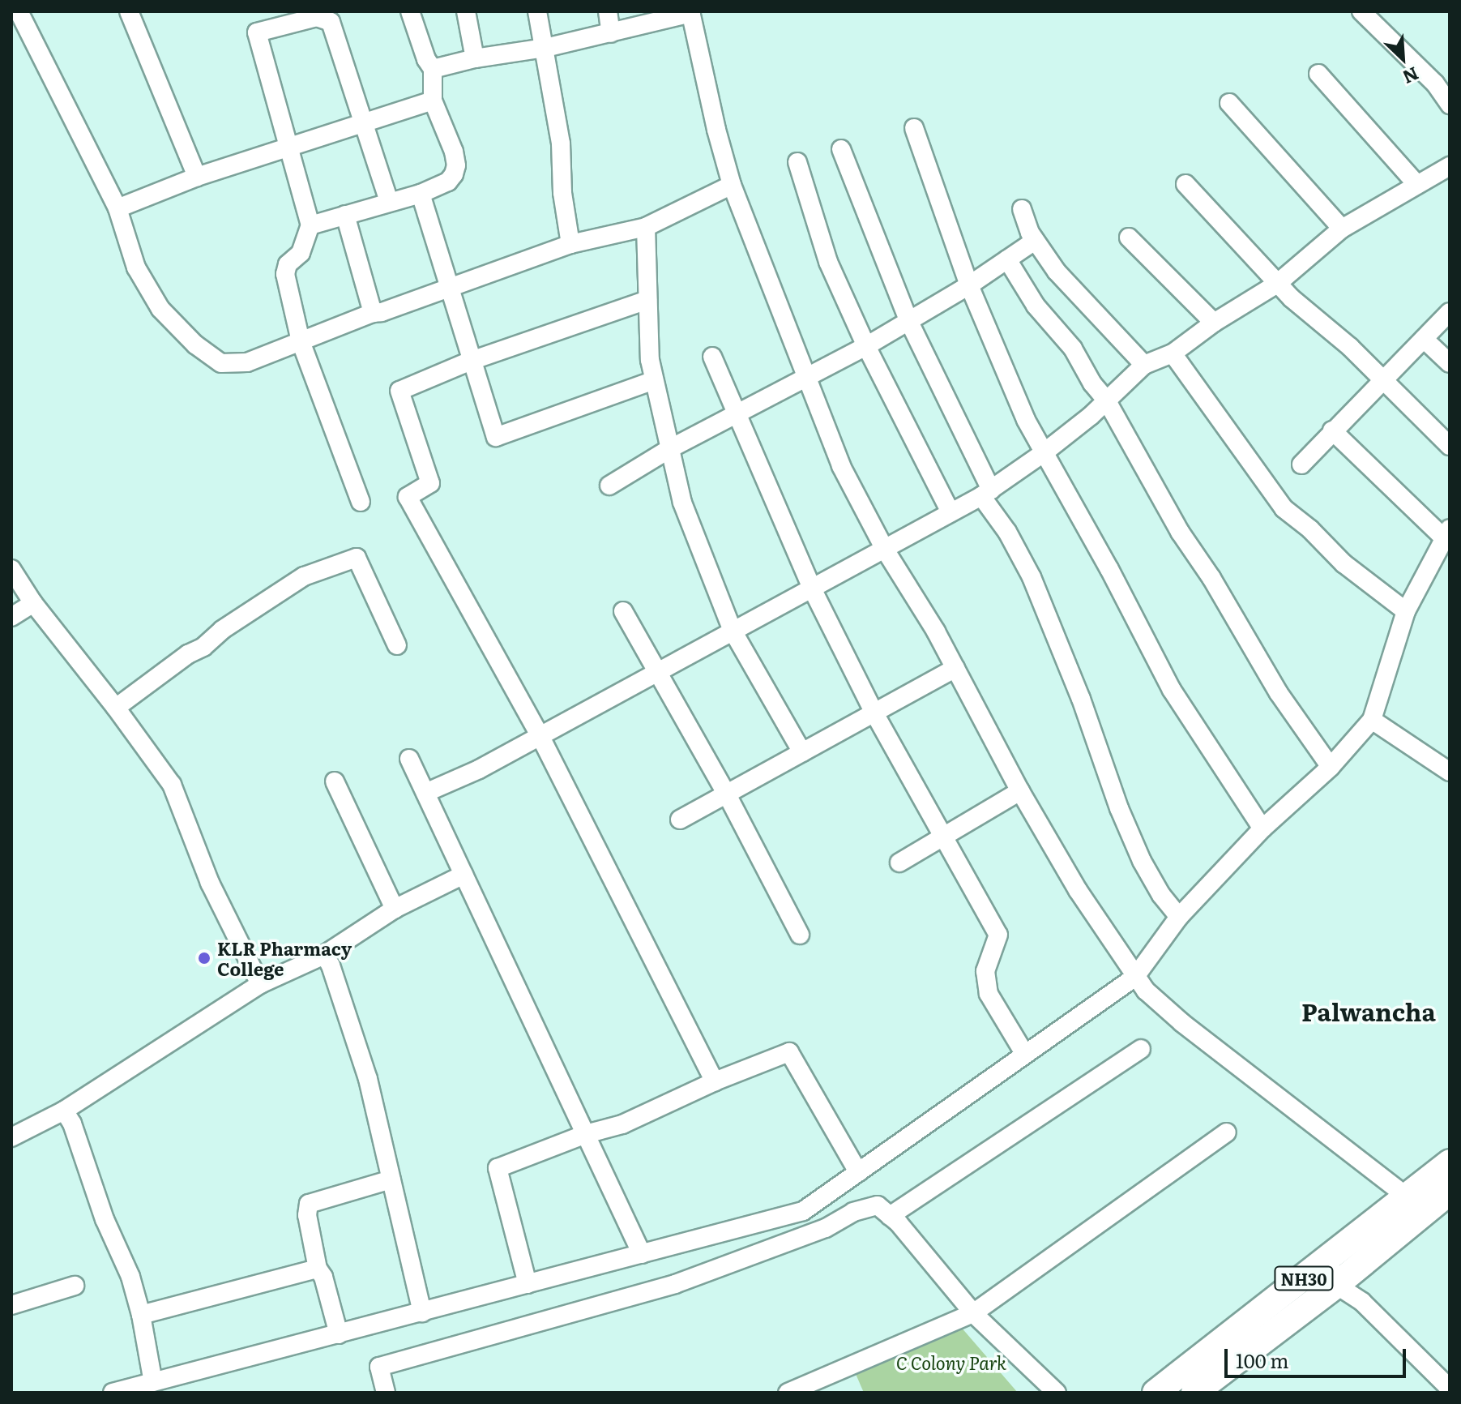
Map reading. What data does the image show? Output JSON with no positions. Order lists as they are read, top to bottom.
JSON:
{
  "streets": {
    "highway": ["NH30"]
  },
  "districts": ["Palwancha"],
  "parks": ["C Colony Park"],
  "places": ["KLR Pharmacy College"],
  "scale_bar": "100 m",
  "north": "bottom right"
}
